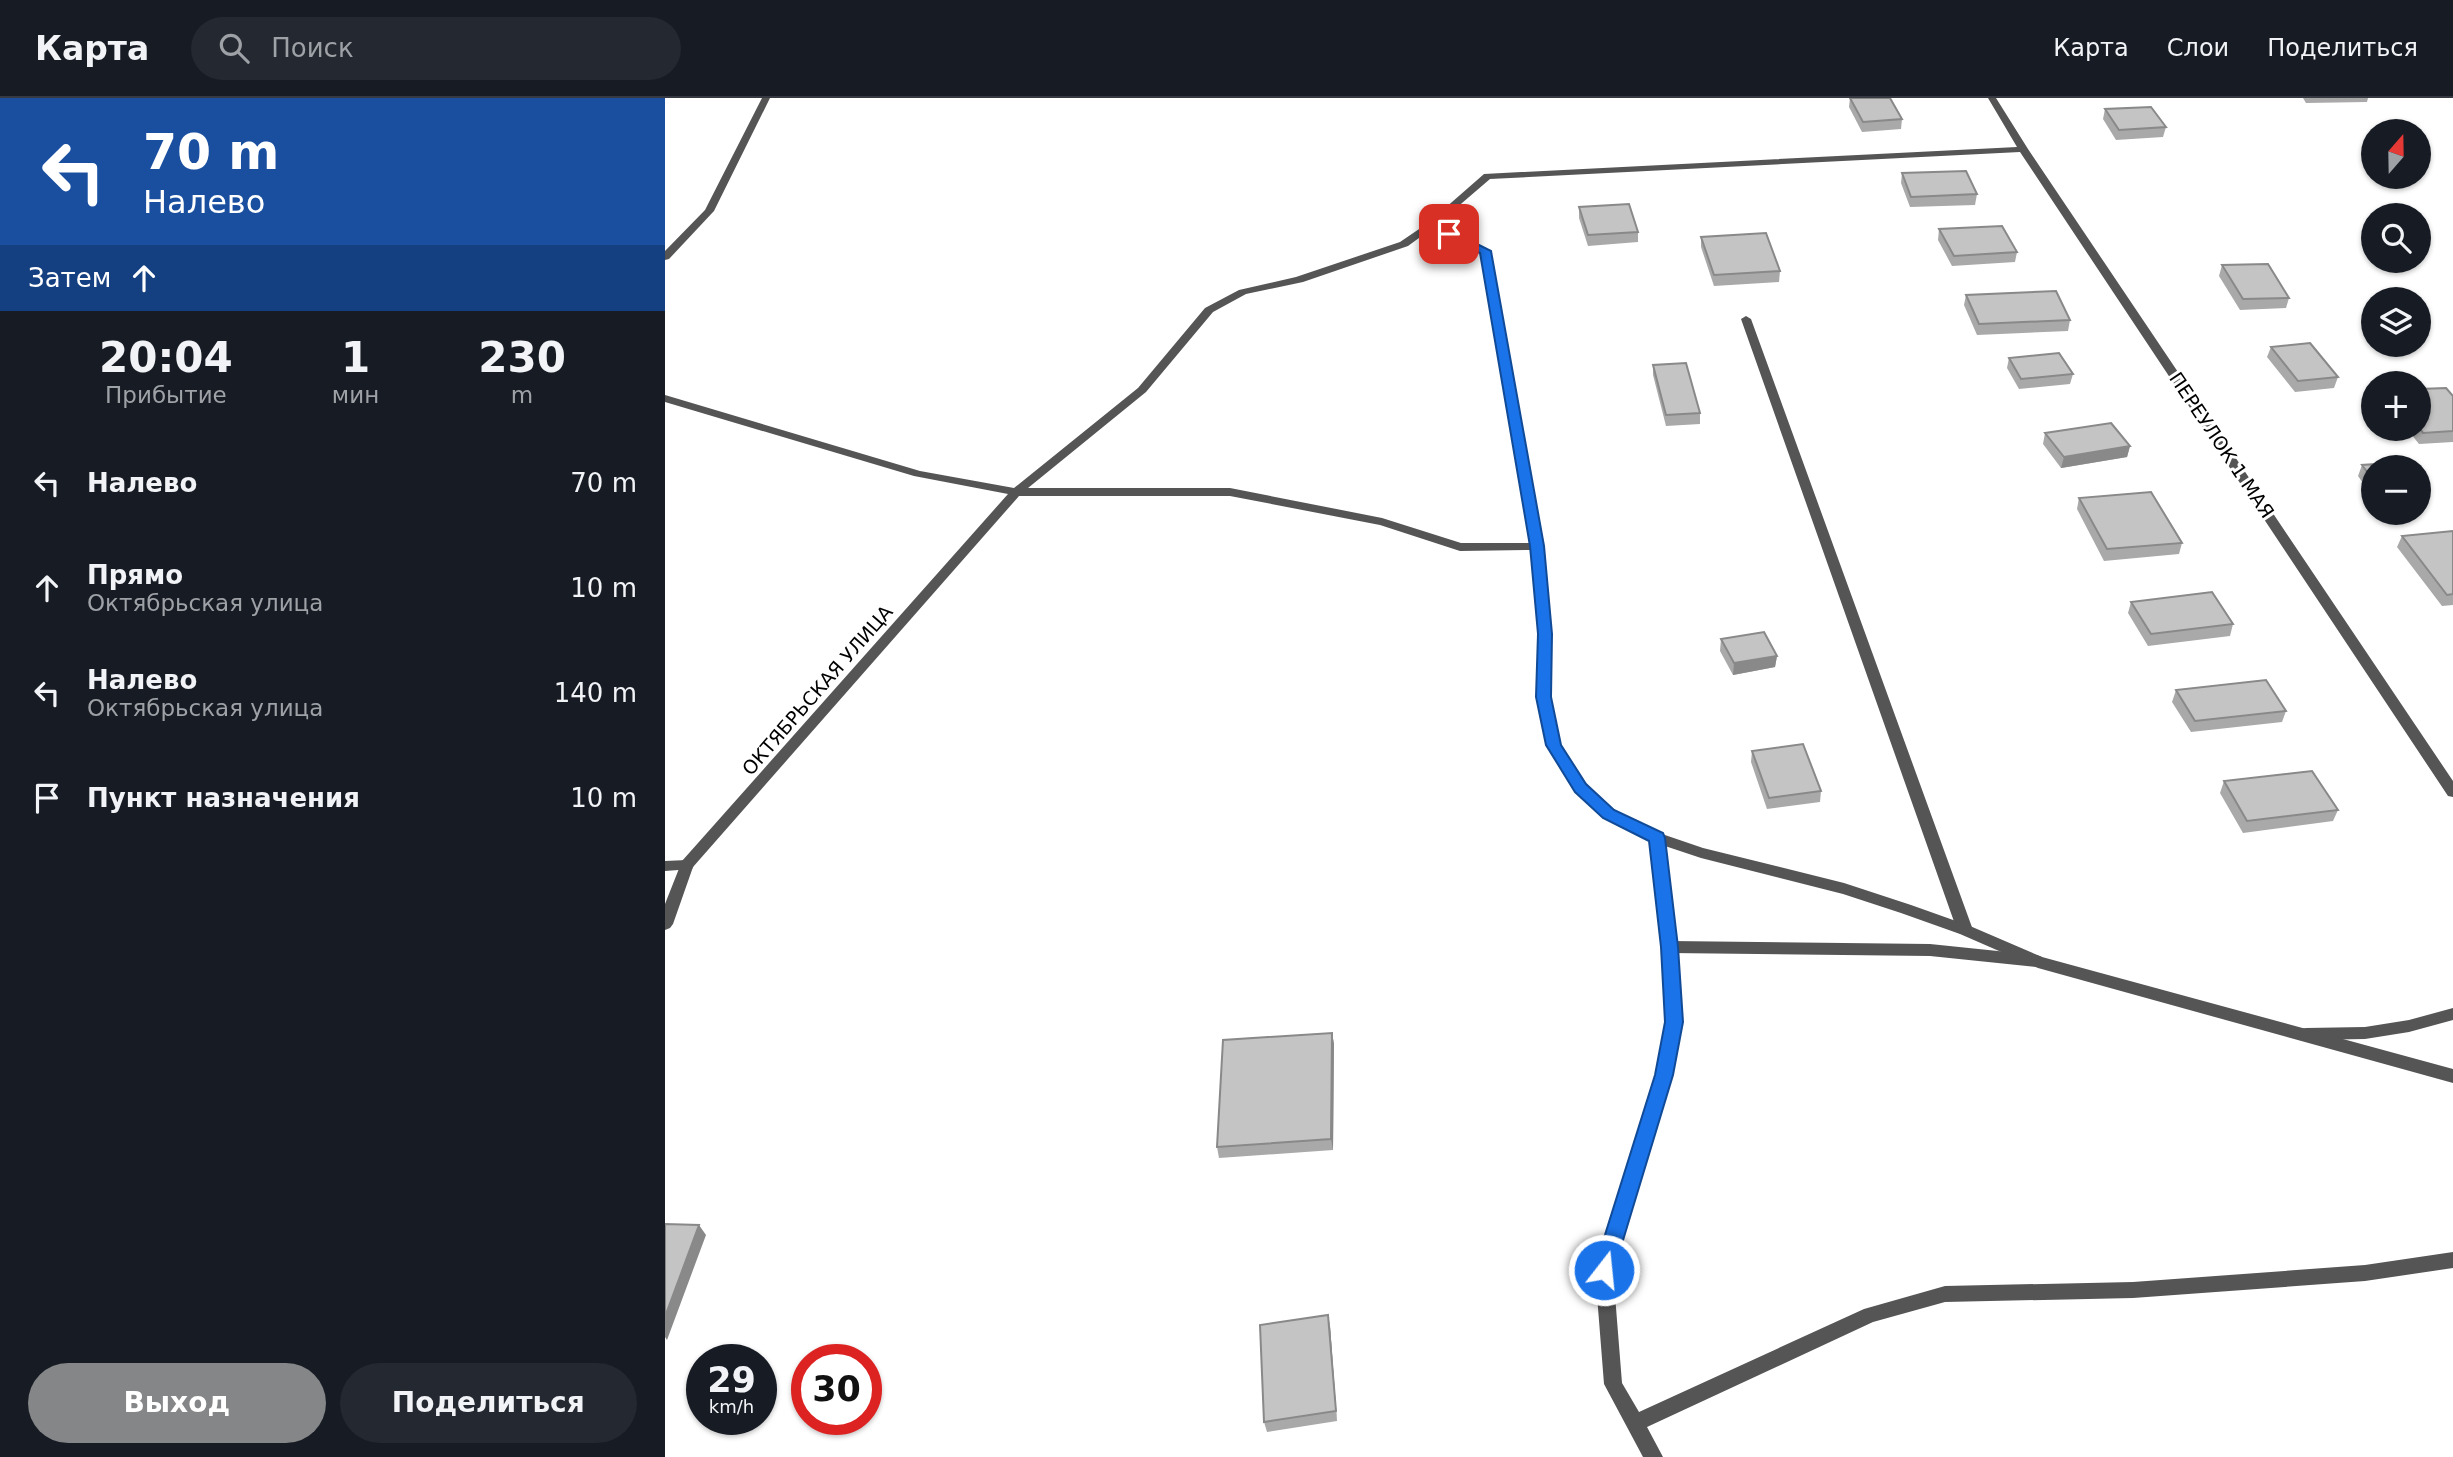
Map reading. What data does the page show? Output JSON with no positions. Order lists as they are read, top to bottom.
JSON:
{
  "streets": {
    "street": ["ПЕРЕУЛОК 1 МАЯ", "ОКТЯБРЬСКАЯ УЛИЦА"]
  },
  "crossings": [
    ["ПЕРЕУЛОК 1 МАЯ", "ОКТЯБРЬСКАЯ УЛИЦА"]
  ],
  "north": "top",
  "page": {
    "header": "Карта",
    "search": "Поиск",
    "nav": ["Карта", "Слои", "Поделиться"],
    "turn": ["70 m", "Налево"],
    "map_buttons": ["+", "−"],
    "then": "Затем",
    "eta": [
      "20:04",
      "Прибытие",
      "1",
      "мин",
      "230",
      "m"
    ],
    "list": [
      {
        "name": "Налево",
        "value": "70 m"
      },
      {
        "name": "Прямо",
        "note": "Октябрьская улица",
        "value": "10 m"
      },
      {
        "name": "Налево",
        "note": "Октябрьская улица",
        "value": "140 m"
      },
      {
        "name": "Пункт назначения",
        "value": "10 m"
      }
    ],
    "speed": "29 km/h",
    "limit": "30",
    "buttons": ["Выход", "Поделиться"]
  }
}
